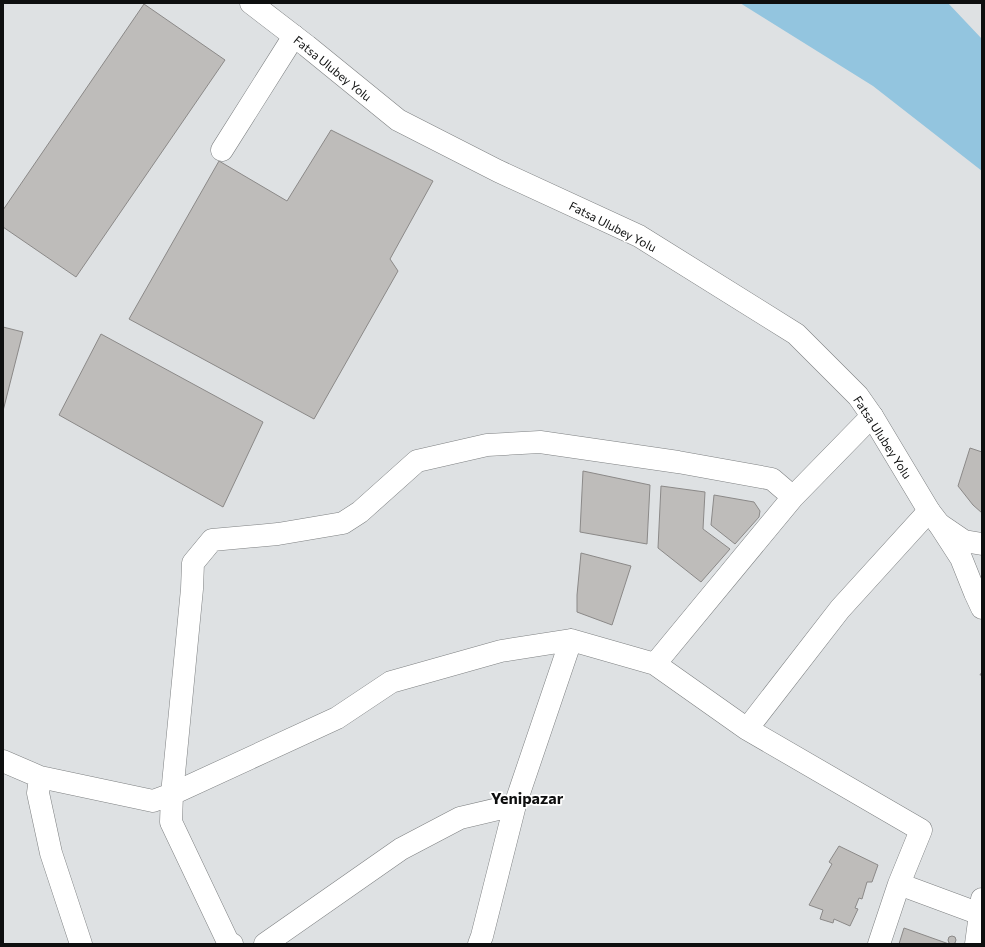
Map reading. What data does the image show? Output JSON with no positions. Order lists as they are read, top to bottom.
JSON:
{
  "streets": {
    "main road": ["Fatsa Ulubey Yolu"]
  },
  "districts": ["Yenipazar"]
}
